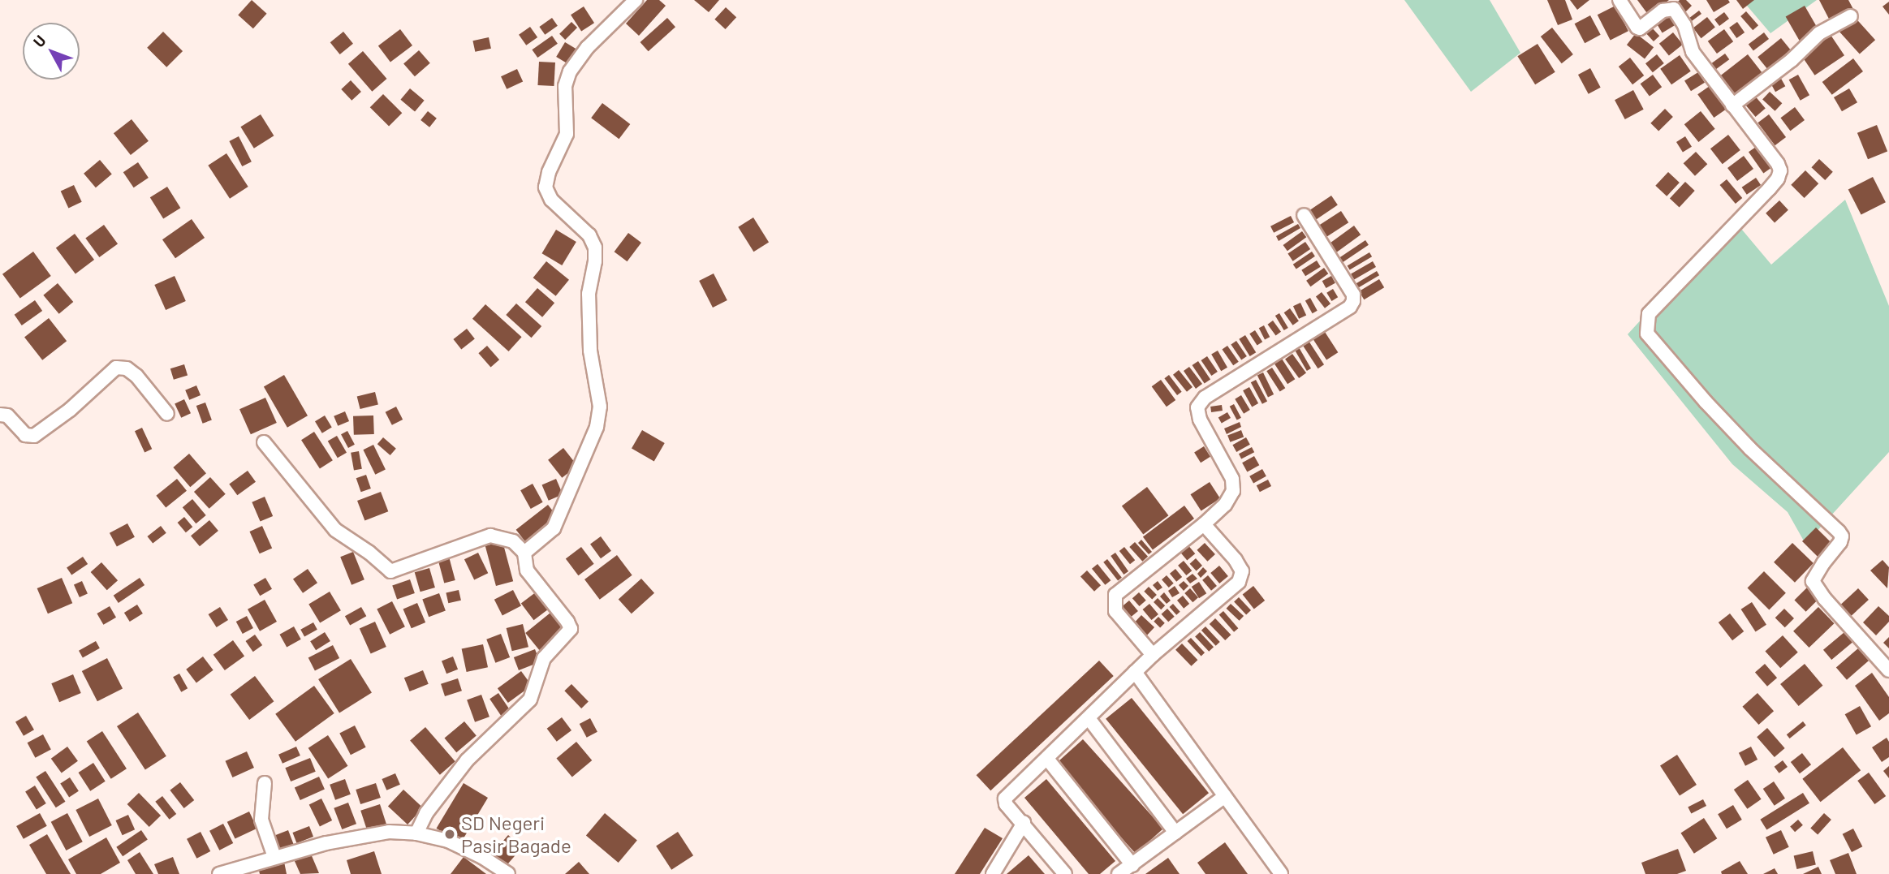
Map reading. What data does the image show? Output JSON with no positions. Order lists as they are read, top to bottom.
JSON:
{
  "places": ["SD Negeri Pasir Bagade"],
  "north": "top left"
}
